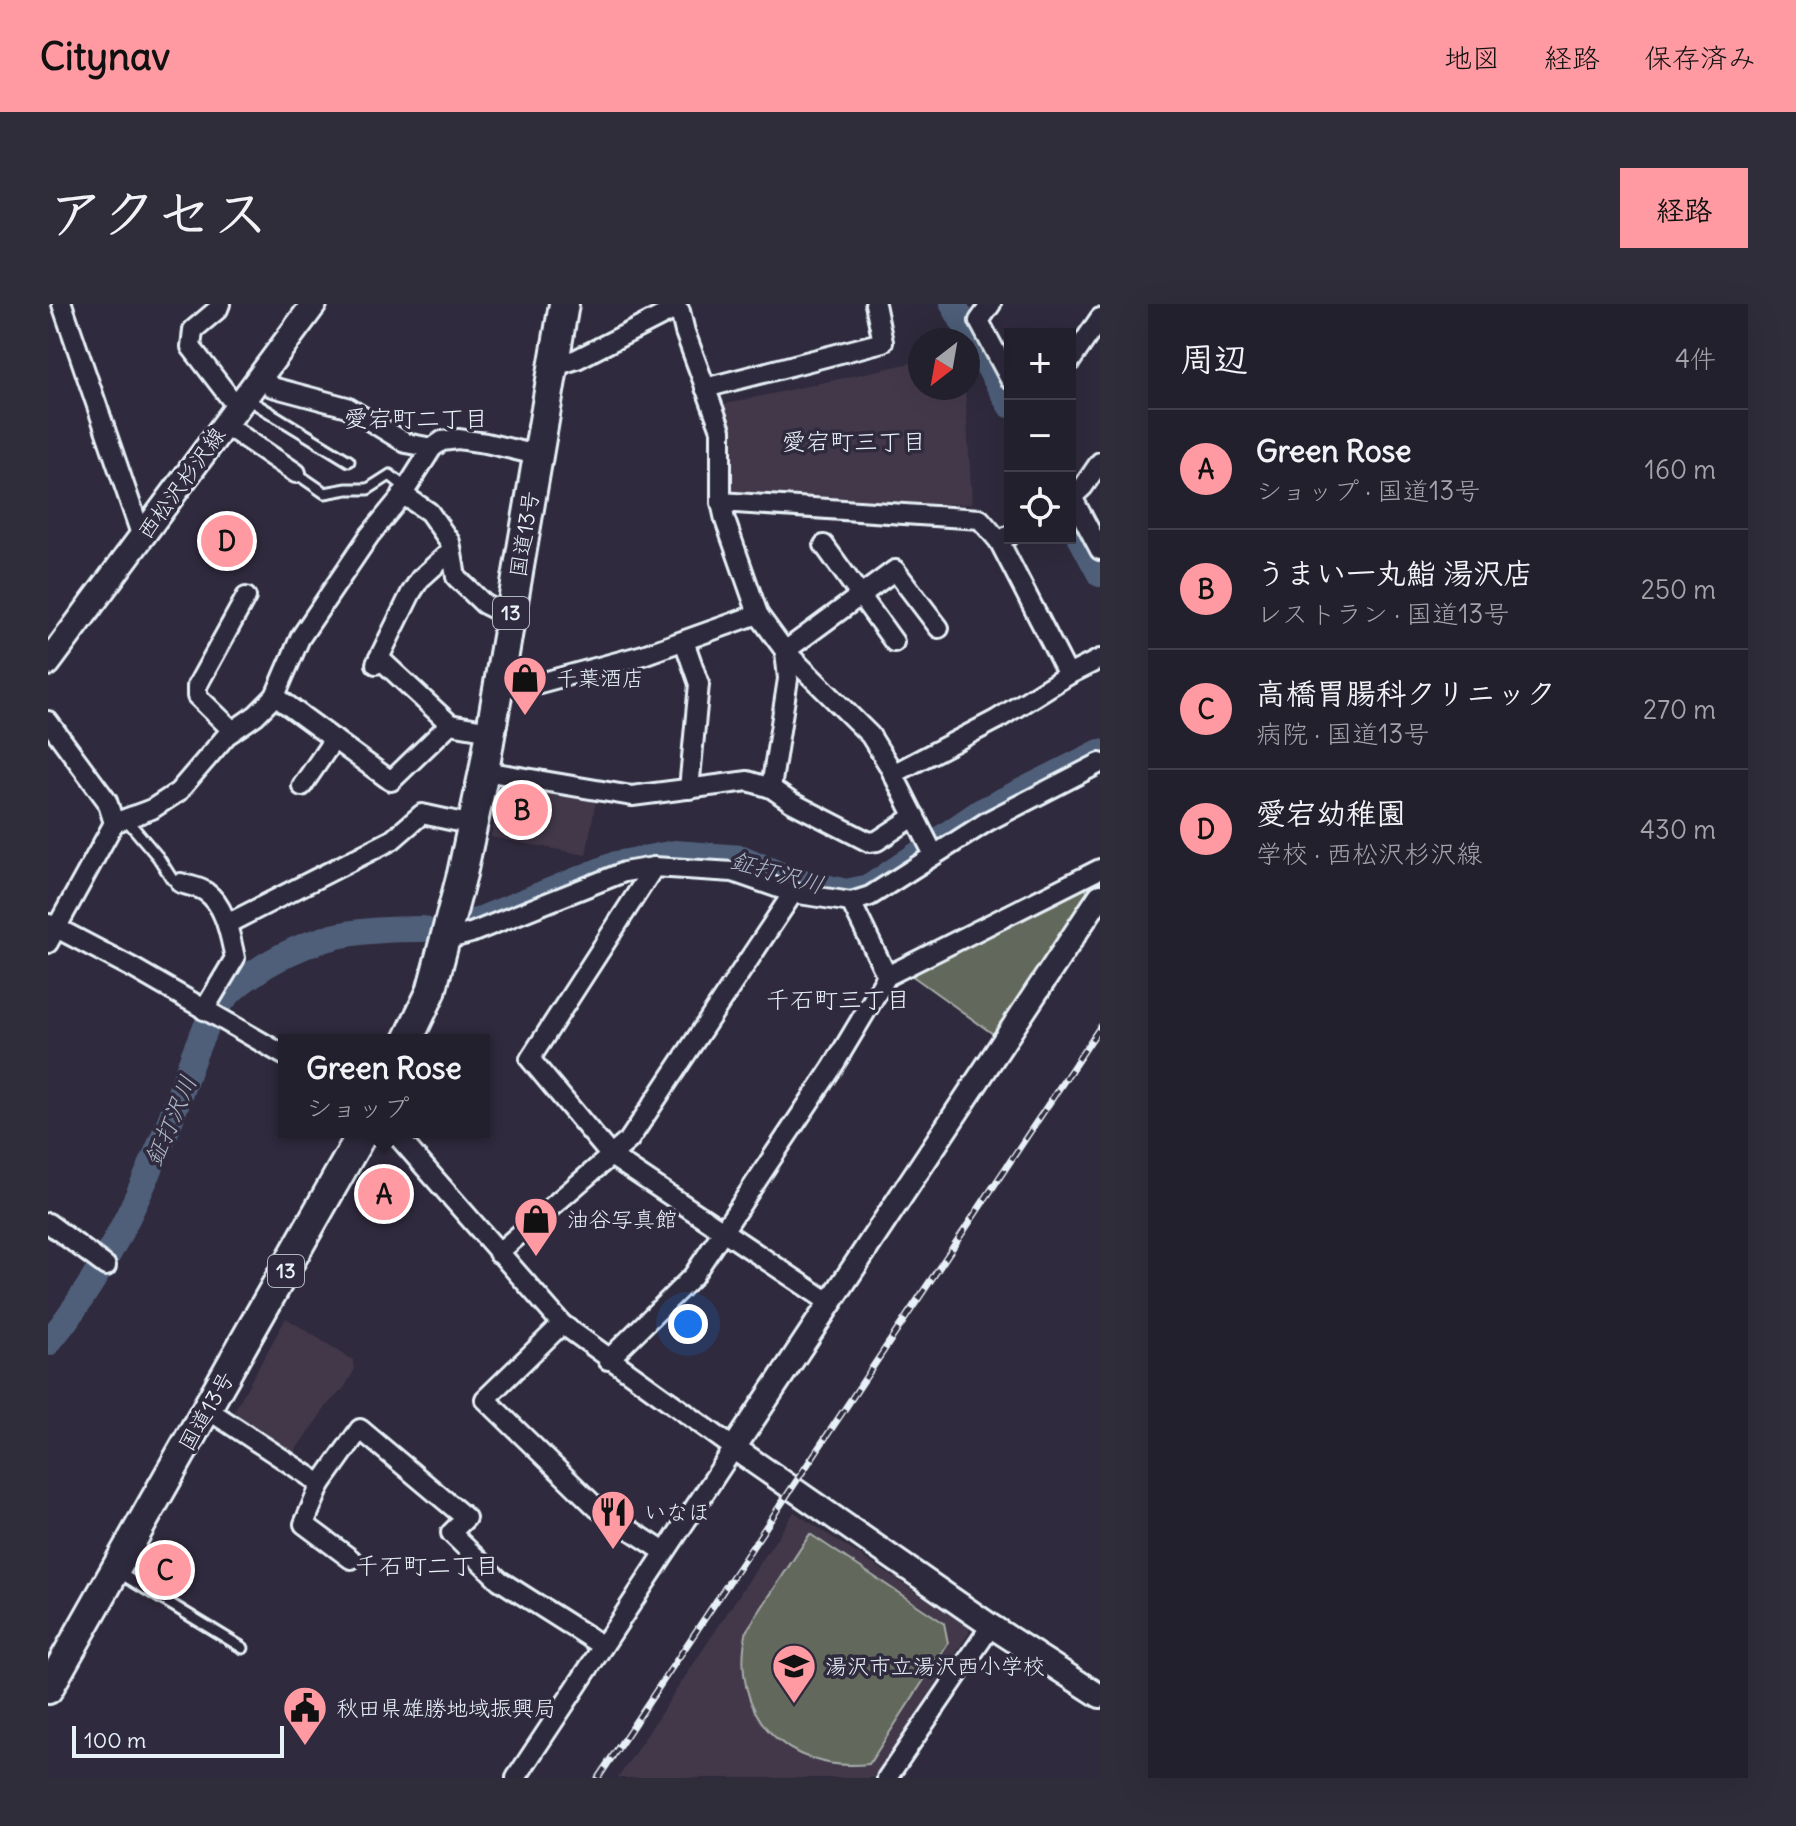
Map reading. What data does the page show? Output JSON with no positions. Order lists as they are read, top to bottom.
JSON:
{
  "streets": {
    "highway": ["国道13号", "13"],
    "main road": ["西松沢杉沢線"]
  },
  "districts": [
    "愛宕町二丁目",
    "愛宕町三丁目",
    "千石町三丁目",
    "千石町二丁目"
  ],
  "water": ["鉦打沢川"],
  "places": {
    "shop": ["千葉酒店", "油谷写真館"],
    "restaurant": ["いなほ"],
    "school or university": ["湯沢市立湯沢西小学校"],
    "public building": ["秋田県雄勝地域振興局"]
  },
  "scale_bar": "100 m",
  "north": "bottom left",
  "page": {
    "header": "Citynav",
    "nav": ["地図", "経路", "保存済み"],
    "title": "アクセス",
    "buttons": "経路",
    "heading": ["周辺", "4件"],
    "map_buttons": ["+", "−"],
    "list": [
      {
        "mark": "A",
        "name": "Green Rose",
        "note": "ショップ · 国道13号",
        "value": "160 m"
      },
      {
        "mark": "B",
        "name": "うまい一丸鮨 湯沢店",
        "note": "レストラン · 国道13号",
        "value": "250 m"
      },
      {
        "mark": "C",
        "name": "高橋胃腸科クリニック",
        "note": "病院 · 国道13号",
        "value": "270 m"
      },
      {
        "mark": "D",
        "name": "愛宕幼稚園",
        "note": "学校 · 西松沢杉沢線",
        "value": "430 m"
      }
    ],
    "pins": [
      "D",
      "B",
      "A",
      "C"
    ],
    "popup": ["Green Rose", "ショップ"],
    "scale": "100 m"
  }
}
